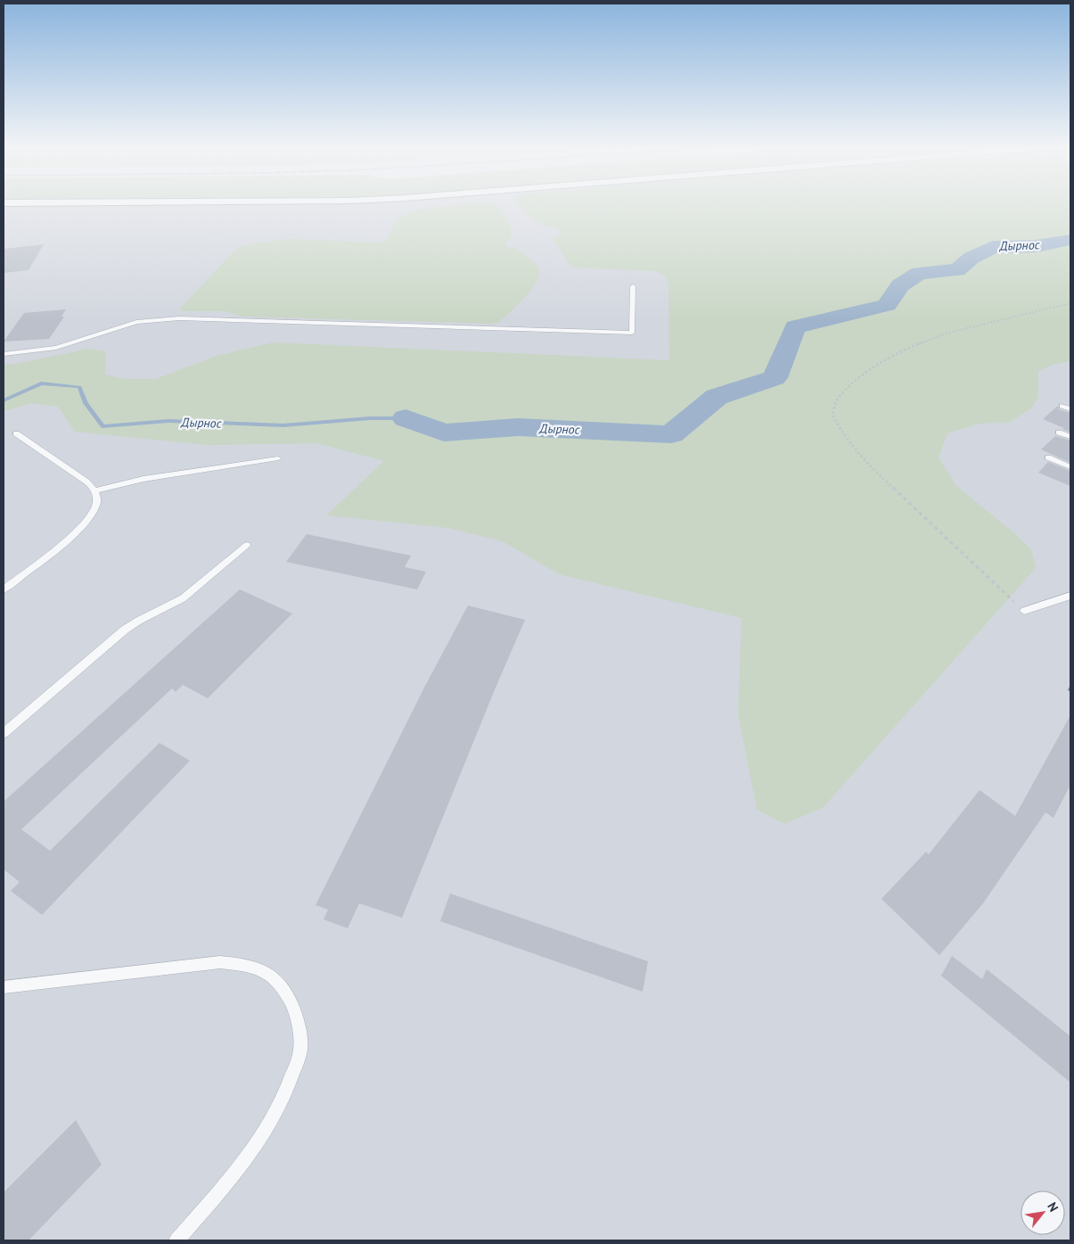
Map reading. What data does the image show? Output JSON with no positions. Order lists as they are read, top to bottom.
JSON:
{
  "water": ["Дырнос"],
  "north": "top right"
}
